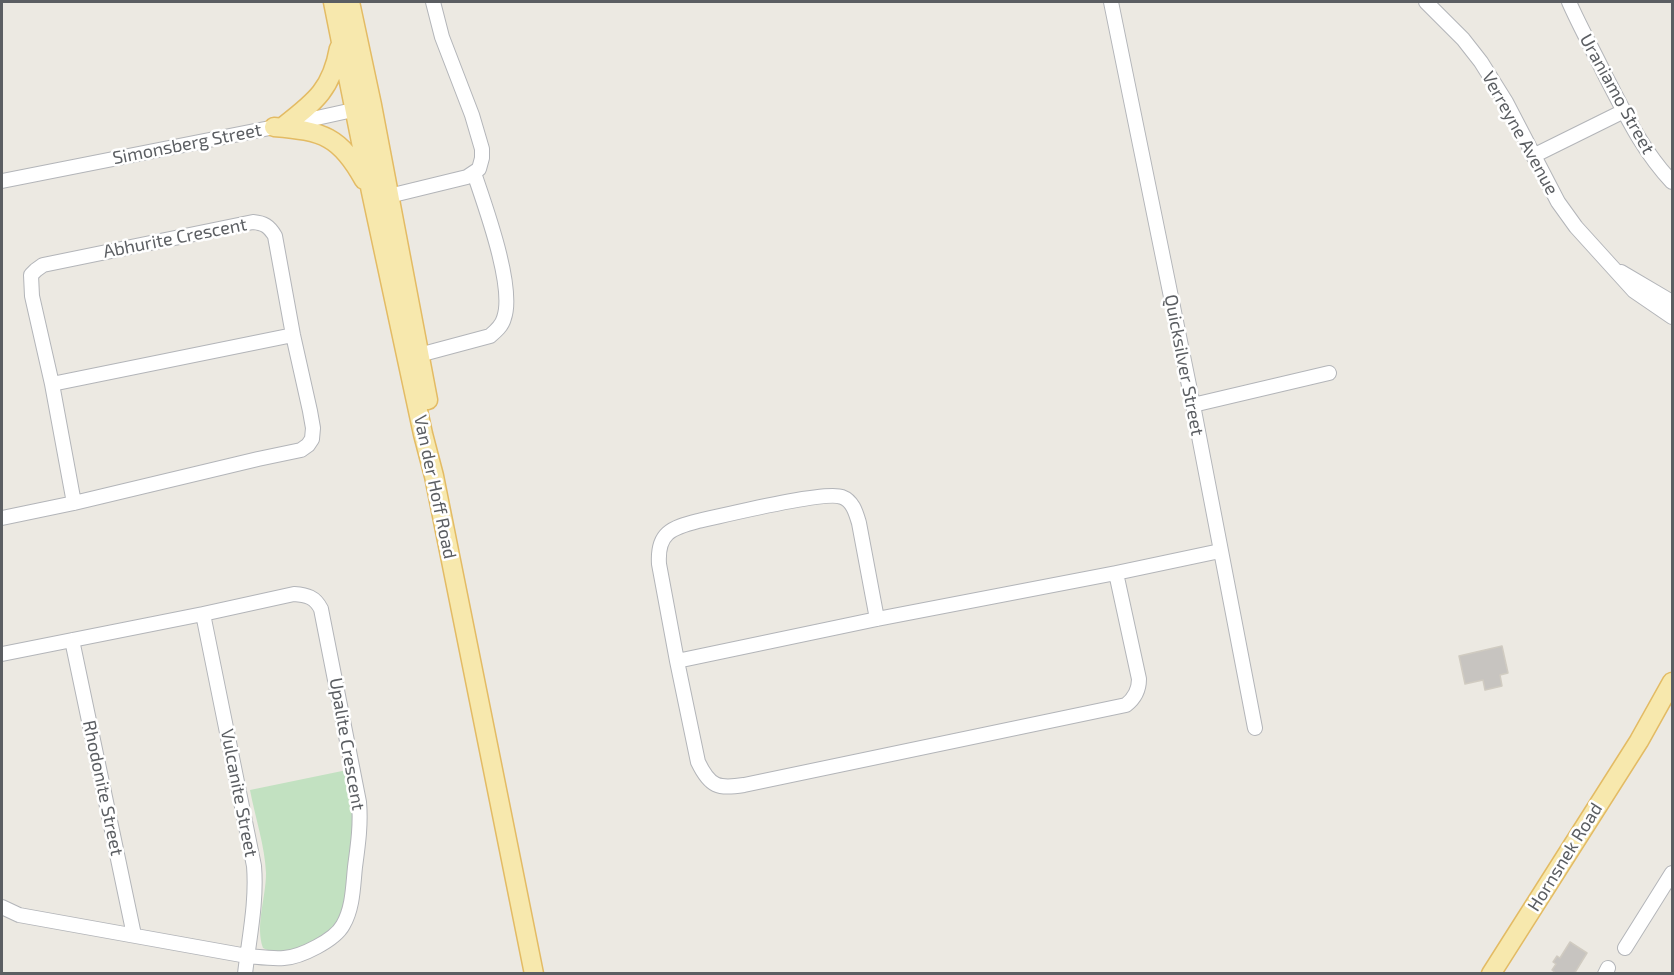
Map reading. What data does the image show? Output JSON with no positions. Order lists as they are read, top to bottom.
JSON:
{
  "streets": {
    "main road": ["Van der Hoff Road", "Hornsnek Road"],
    "street": [
      "Uraniamo Street",
      "Verreyne Avenue",
      "Simonsberg Street",
      "Abhurite Crescent",
      "Quicksilver Street",
      "Upalite Crescent",
      "Rhodonite Street",
      "Vulcanite Street"
    ]
  },
  "crossings": [
    ["Simonsberg Street", "Van der Hoff Road"],
    ["Upalite Crescent", "Rhodonite Street"],
    ["Upalite Crescent", "Vulcanite Street"]
  ]
}
